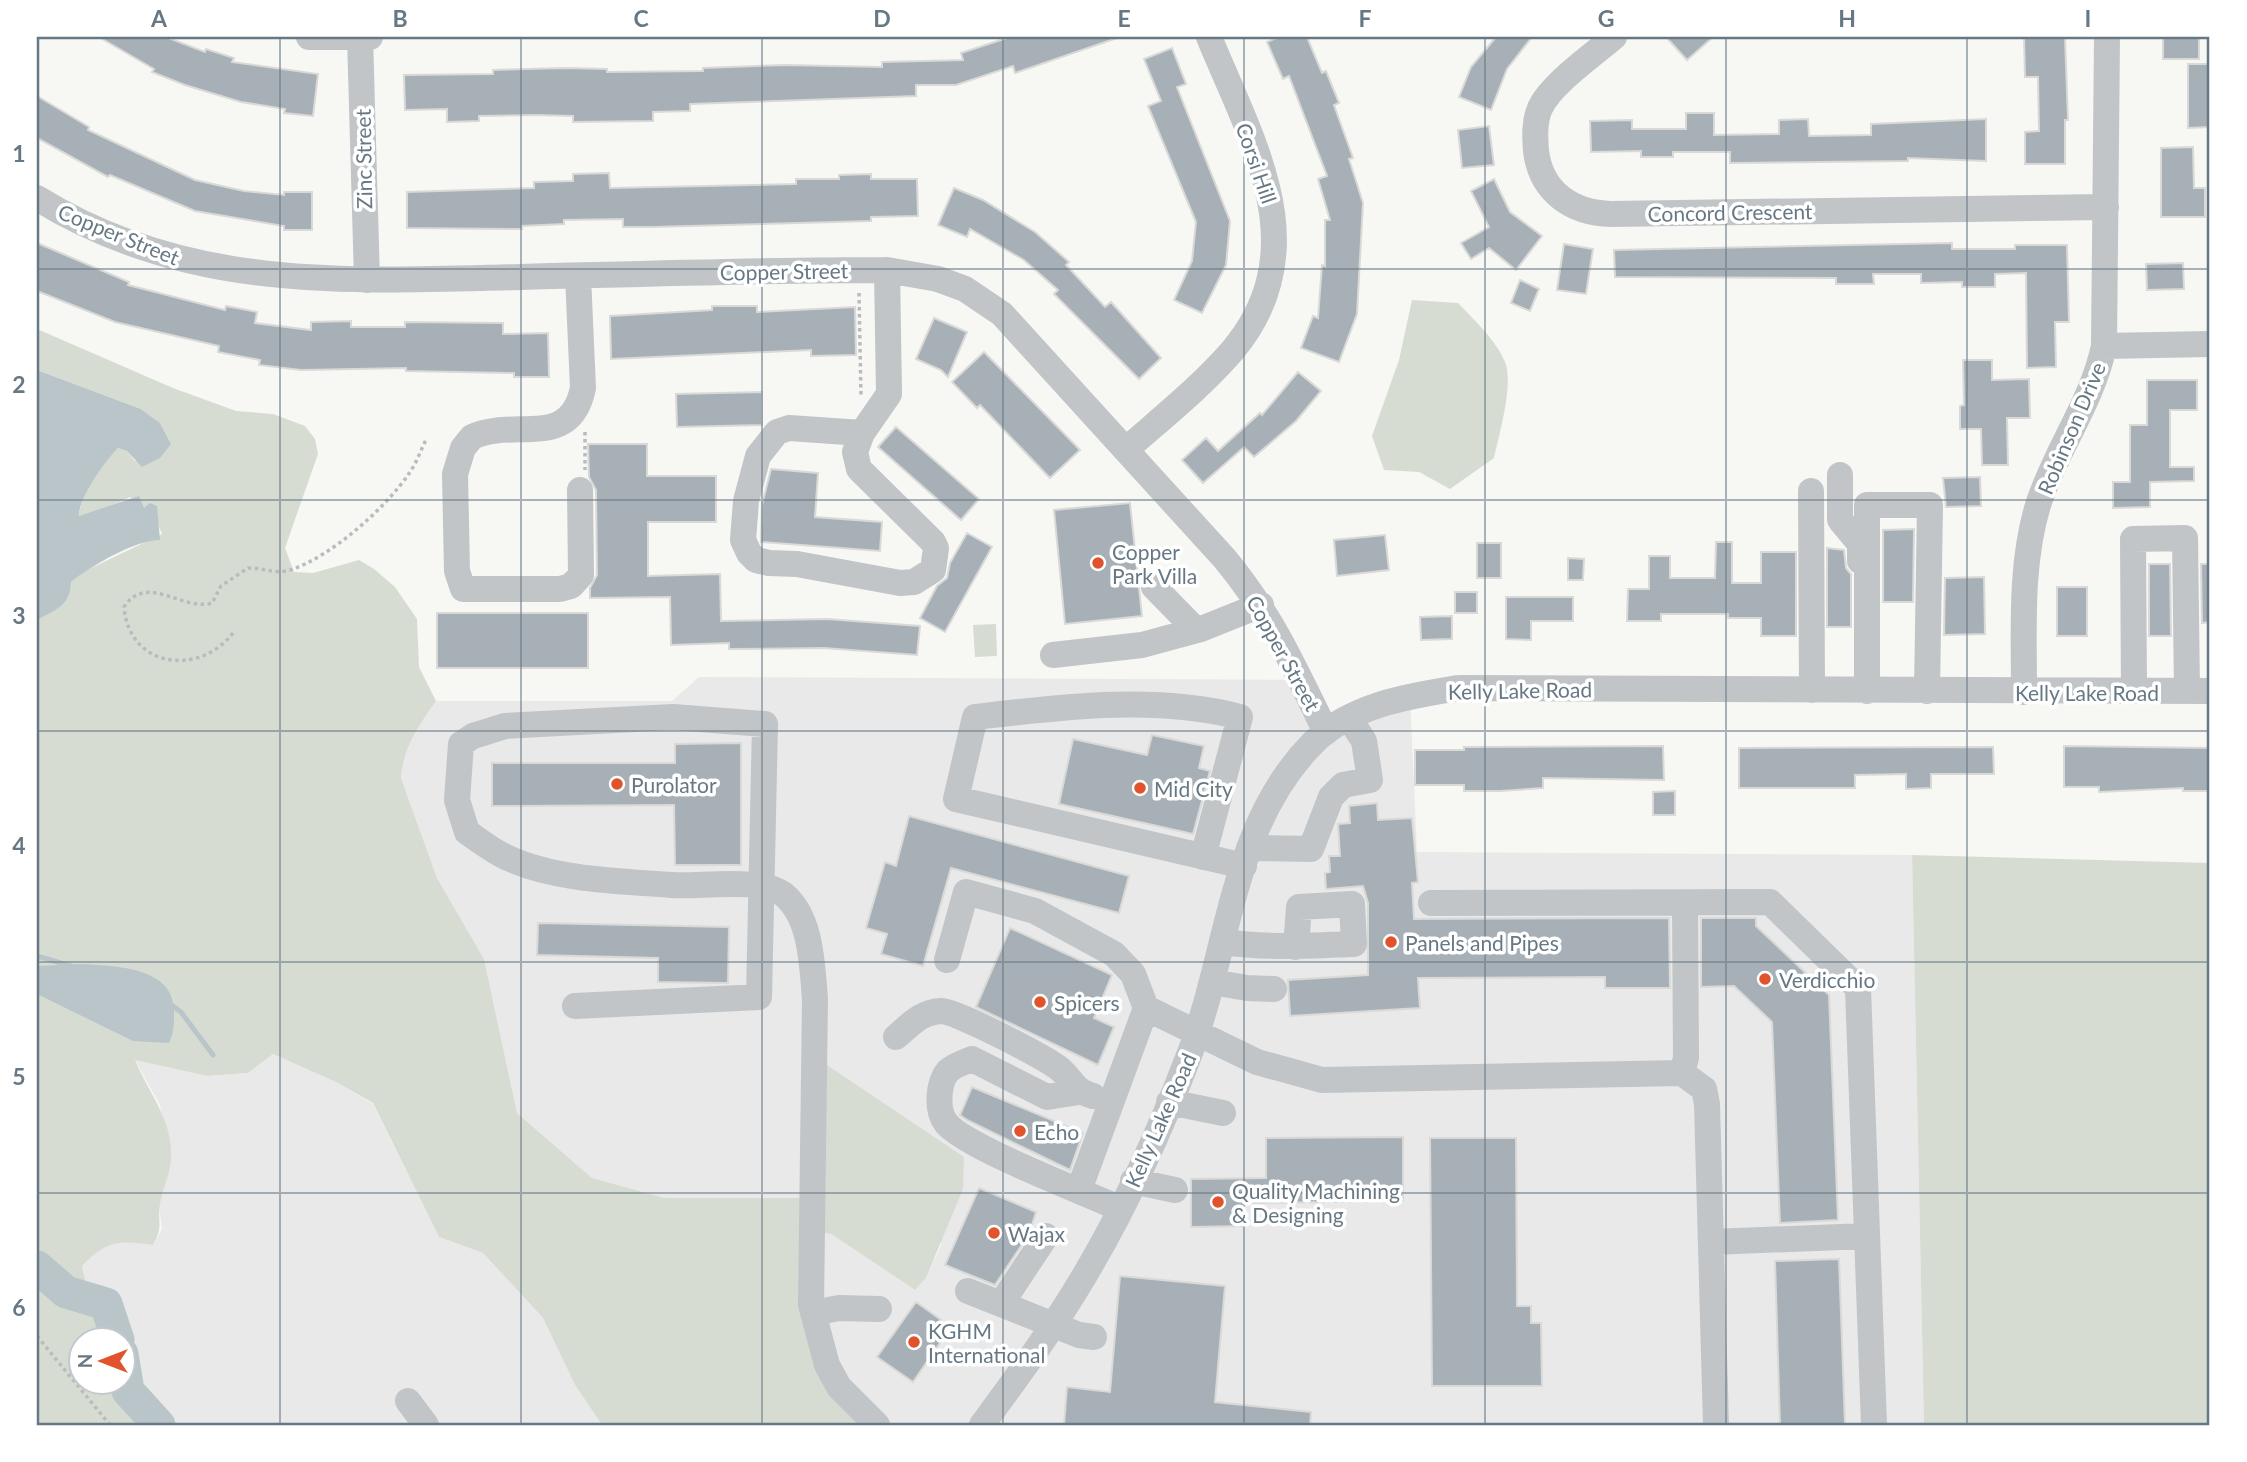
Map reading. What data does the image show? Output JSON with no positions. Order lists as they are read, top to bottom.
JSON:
{
  "streets": {
    "street": [
      "Zinc Street",
      "Corsi Hill",
      "Concord Crescent",
      "Copper Street",
      "Robinson Drive",
      "Kelly Lake Road"
    ]
  },
  "crossings": [
    ["Zinc Street", "Copper Street"],
    ["Corsi Hill", "Copper Street"],
    ["Concord Crescent", "Robinson Drive"],
    ["Copper Street", "Kelly Lake Road"],
    ["Robinson Drive", "Kelly Lake Road"]
  ],
  "places": [
    "Copper Park Villa",
    "Purolator",
    "Mid City",
    "Panels and Pipes",
    "Verdicchio",
    "Spicers",
    "Echo",
    "Quality Machining & Designing",
    "Wajax",
    "KGHM International"
  ],
  "north": "left",
  "grid": {
    "columns": [
      "A",
      "B",
      "C",
      "D",
      "E",
      "F",
      "G",
      "H",
      "I"
    ],
    "rows": [
      "1",
      "2",
      "3",
      "4",
      "5",
      "6"
    ]
  }
}
